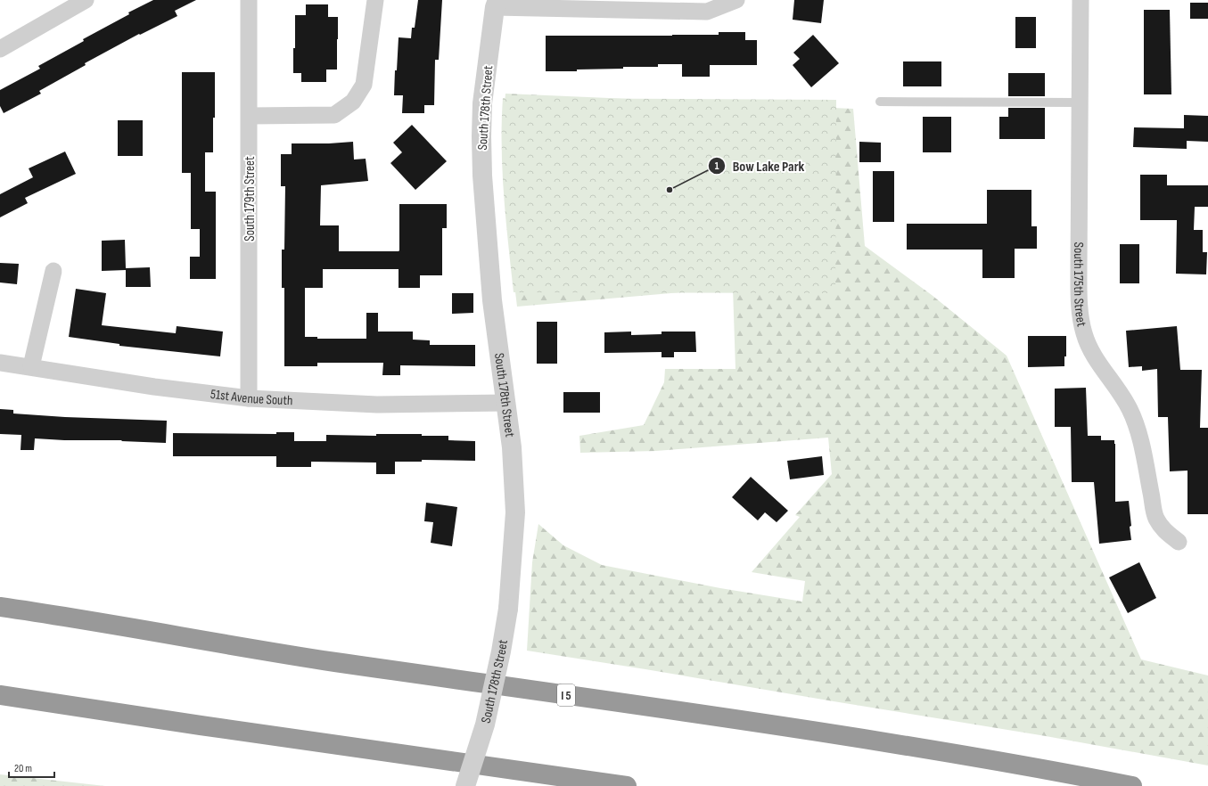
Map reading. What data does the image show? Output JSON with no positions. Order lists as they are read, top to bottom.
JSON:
{
  "streets": {
    "highway": ["I 5"],
    "street": [
      "South 178th Street",
      "South 179th Street",
      "South 175th Street",
      "51st Avenue South"
    ]
  },
  "crossings": [
    ["South 178th Street", "51st Avenue South"],
    ["South 179th Street", "51st Avenue South"]
  ],
  "places": ["Bow Lake Park"],
  "scale_bar": "20 m"
}
